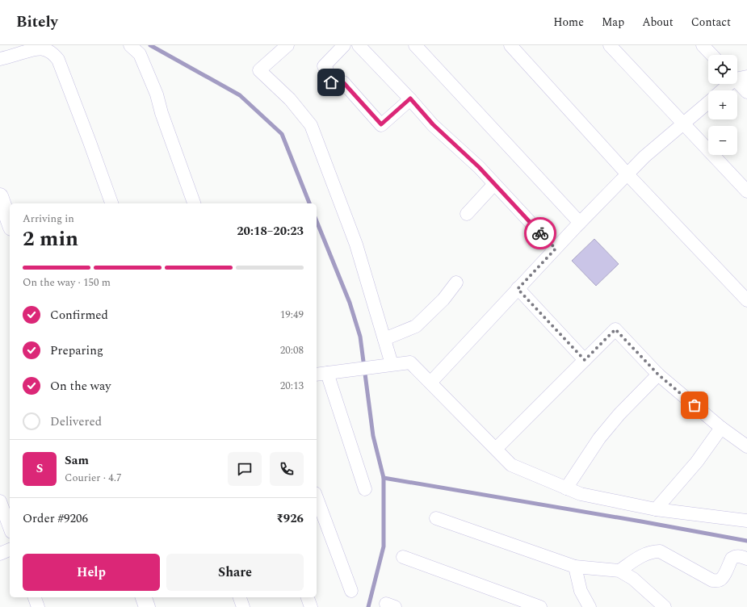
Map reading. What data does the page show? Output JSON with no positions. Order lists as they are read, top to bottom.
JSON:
{
  "page": {
    "header": "Bitely",
    "nav": [
      "Home",
      "Map",
      "About",
      "Contact"
    ],
    "map_buttons": ["+", "−"],
    "heading": ["2 min", "Arriving in", "20:18–20:23"],
    "panel": [
      "Sam",
      "Courier · 4.7",
      "Order #9206",
      "₹926"
    ],
    "bar": "On the way · 150 m",
    "list": [
      ["Confirmed", "19:49"],
      ["Preparing", "20:08"],
      ["On the way", "20:13"],
      "Delivered"
    ],
    "round": "S",
    "buttons": ["Help", "Share"]
  }
}
